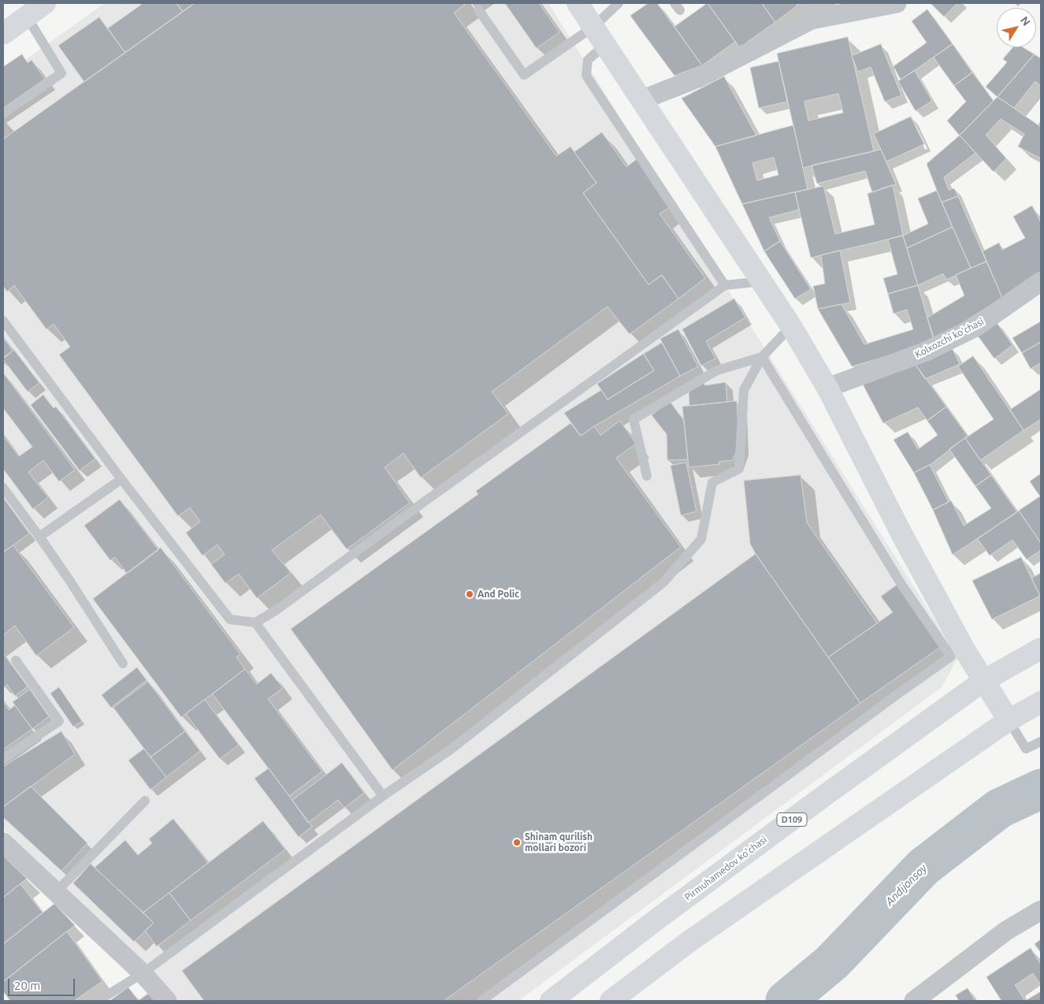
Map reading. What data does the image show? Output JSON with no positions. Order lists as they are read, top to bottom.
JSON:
{
  "streets": {
    "main road": ["D109", "Pirmuhamedov ko'chasi"],
    "street": ["Kolxozchi koʻchasi"]
  },
  "water": ["Andijonsoy"],
  "places": ["And Polic", "Shinam qurilish mollari bozori"],
  "scale_bar": "20 m",
  "north": "top right"
}
